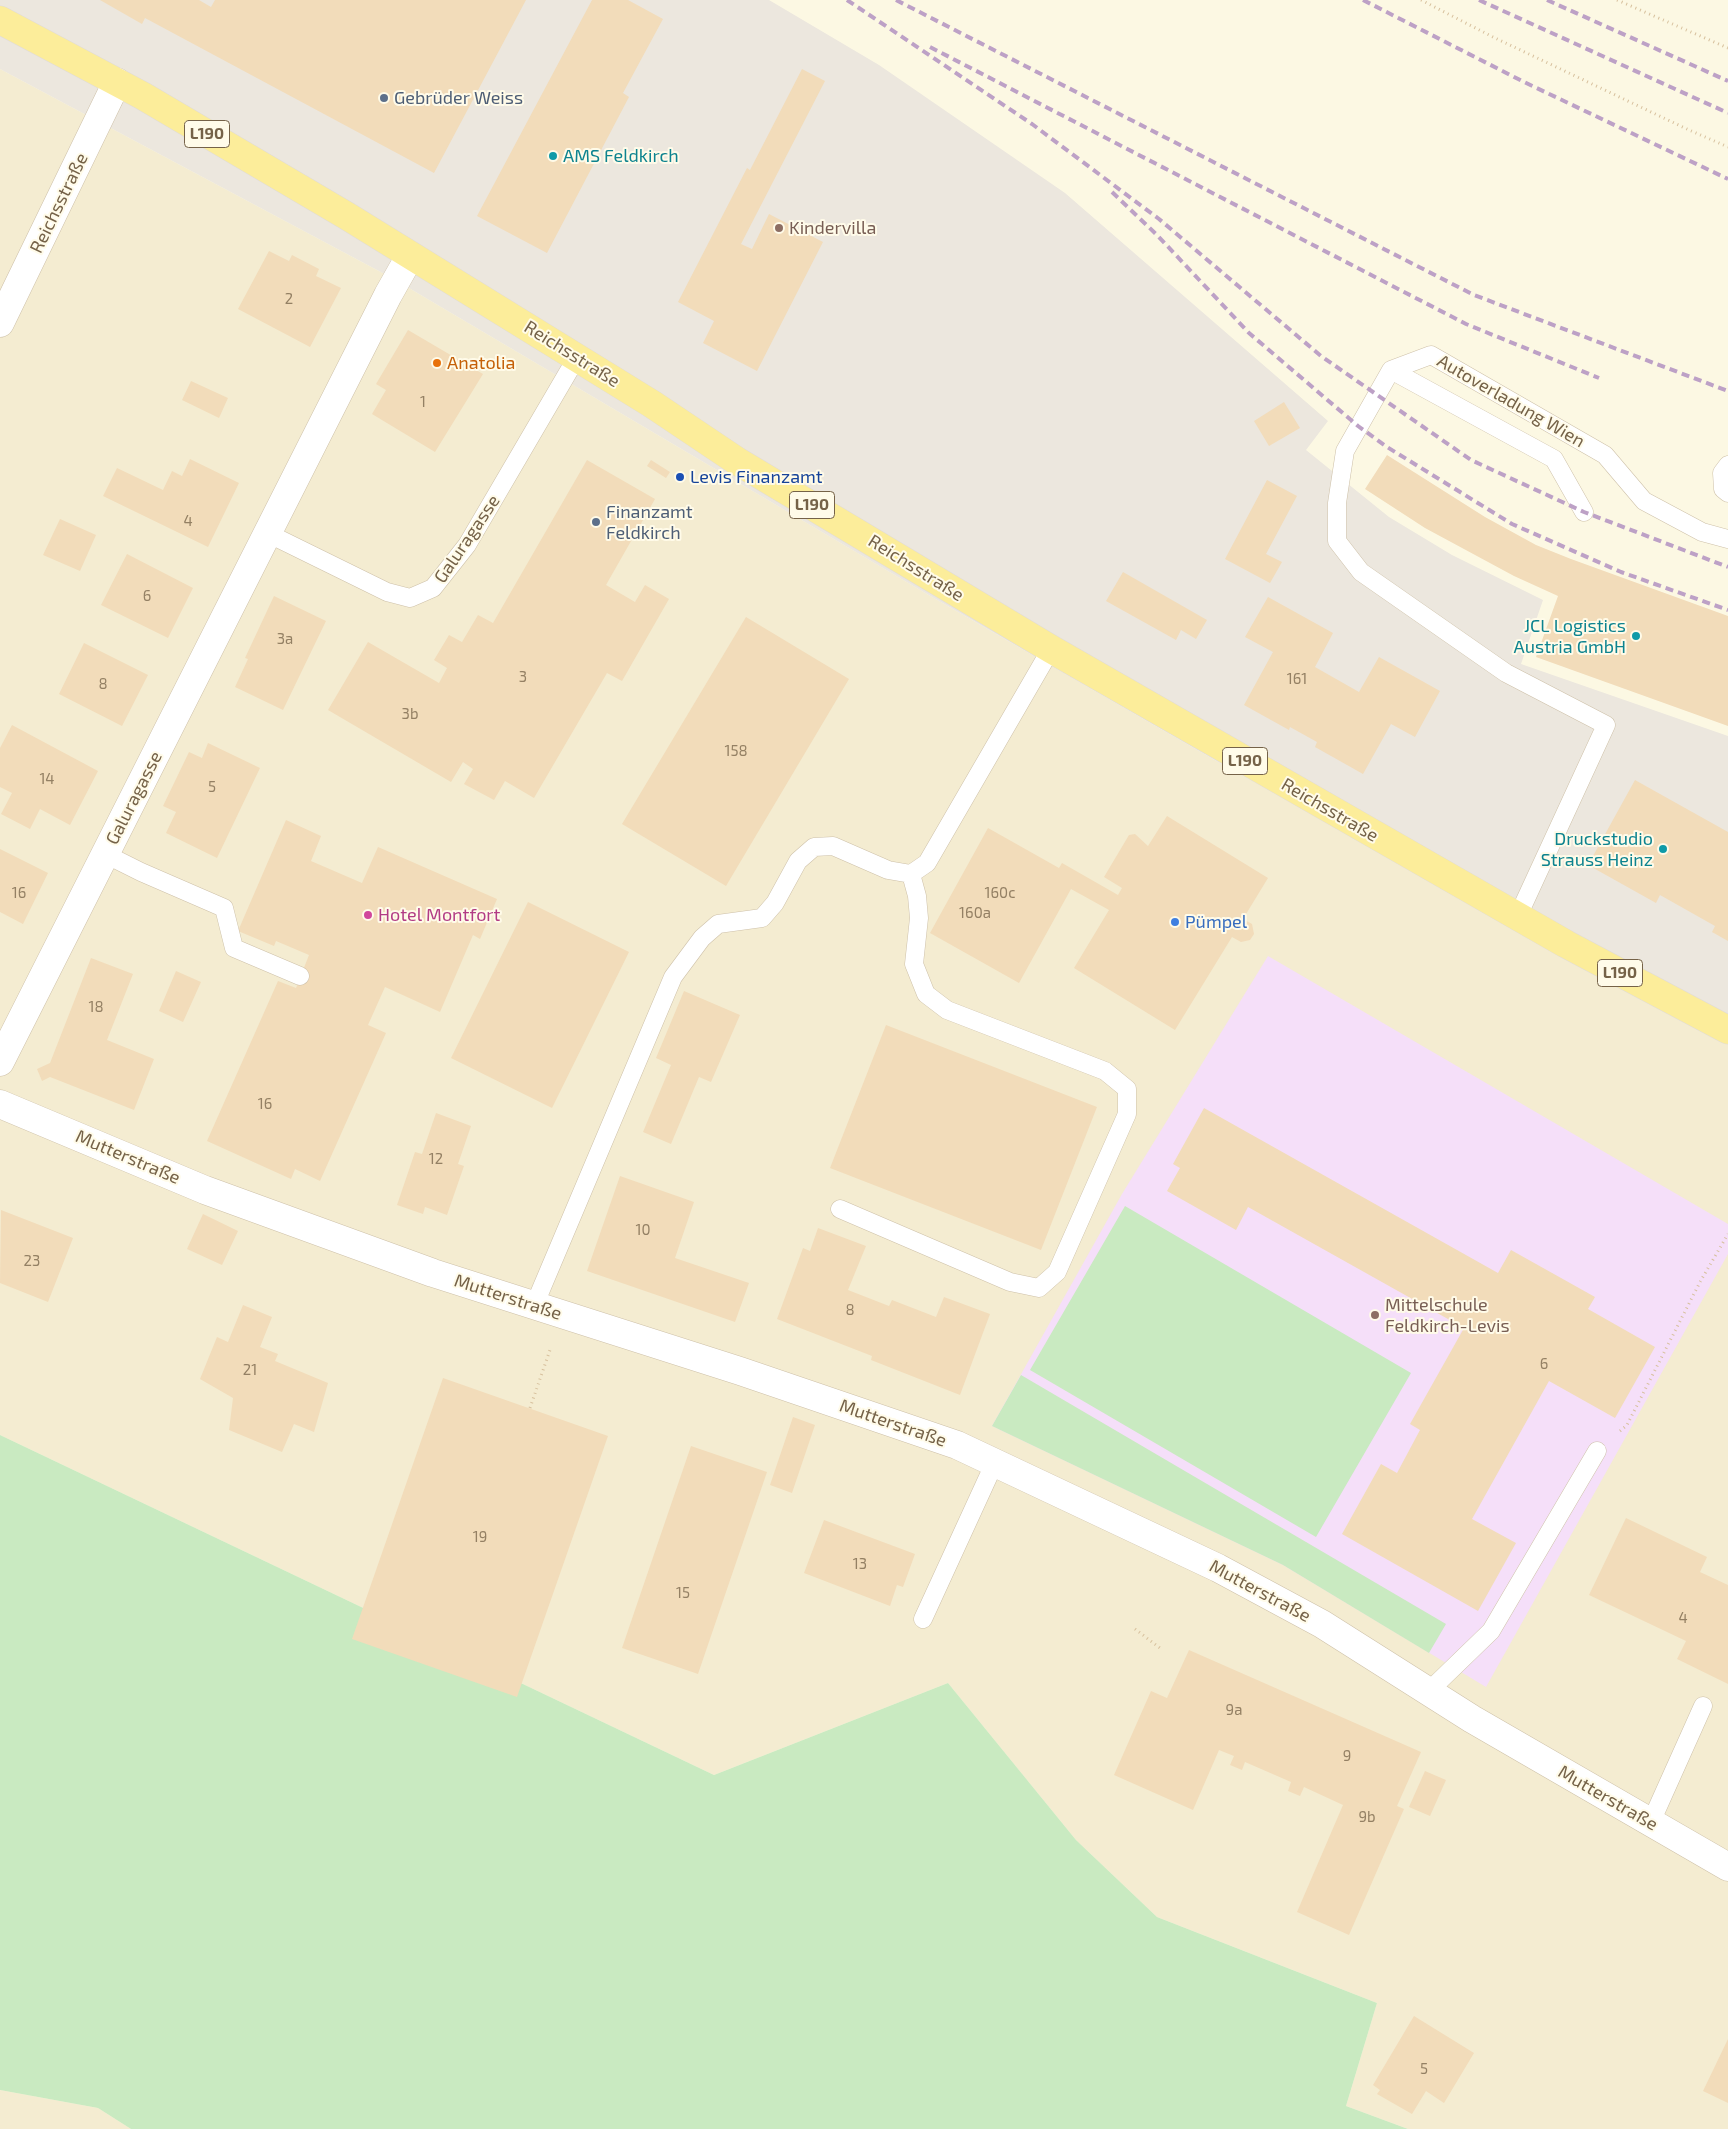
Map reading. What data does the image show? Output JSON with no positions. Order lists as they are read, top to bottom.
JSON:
{
  "streets": {
    "main road": ["L190", "Reichsstraße"],
    "street": ["Galuragasse", "Mutterstraße"],
    "lane": ["Autoverladung Wien"]
  },
  "crossings": [
    ["Reichsstraße", "Galuragasse"]
  ],
  "places": [
    "Gebrüder Weiss",
    "AMS Feldkirch",
    "Kindervilla",
    "Anatolia",
    "Levis Finanzamt",
    "Finanzamt Feldkirch",
    "JCL Logistics Austria GmbH",
    "Druckstudio Strauss Heinz",
    "Hotel Montfort",
    "Pümpel",
    "Mittelschule Feldkirch-Levis"
  ],
  "house_numbers": [
    "2",
    "1",
    "4",
    "6",
    "3a",
    "3",
    "161",
    "8",
    "3b",
    "158",
    "14",
    "5",
    "16",
    "160c",
    "160a",
    "18",
    "16",
    "12",
    "10",
    "23",
    "8",
    "6",
    "21",
    "19",
    "13",
    "15",
    "4",
    "9a",
    "9",
    "9b",
    "5"
  ]
}
